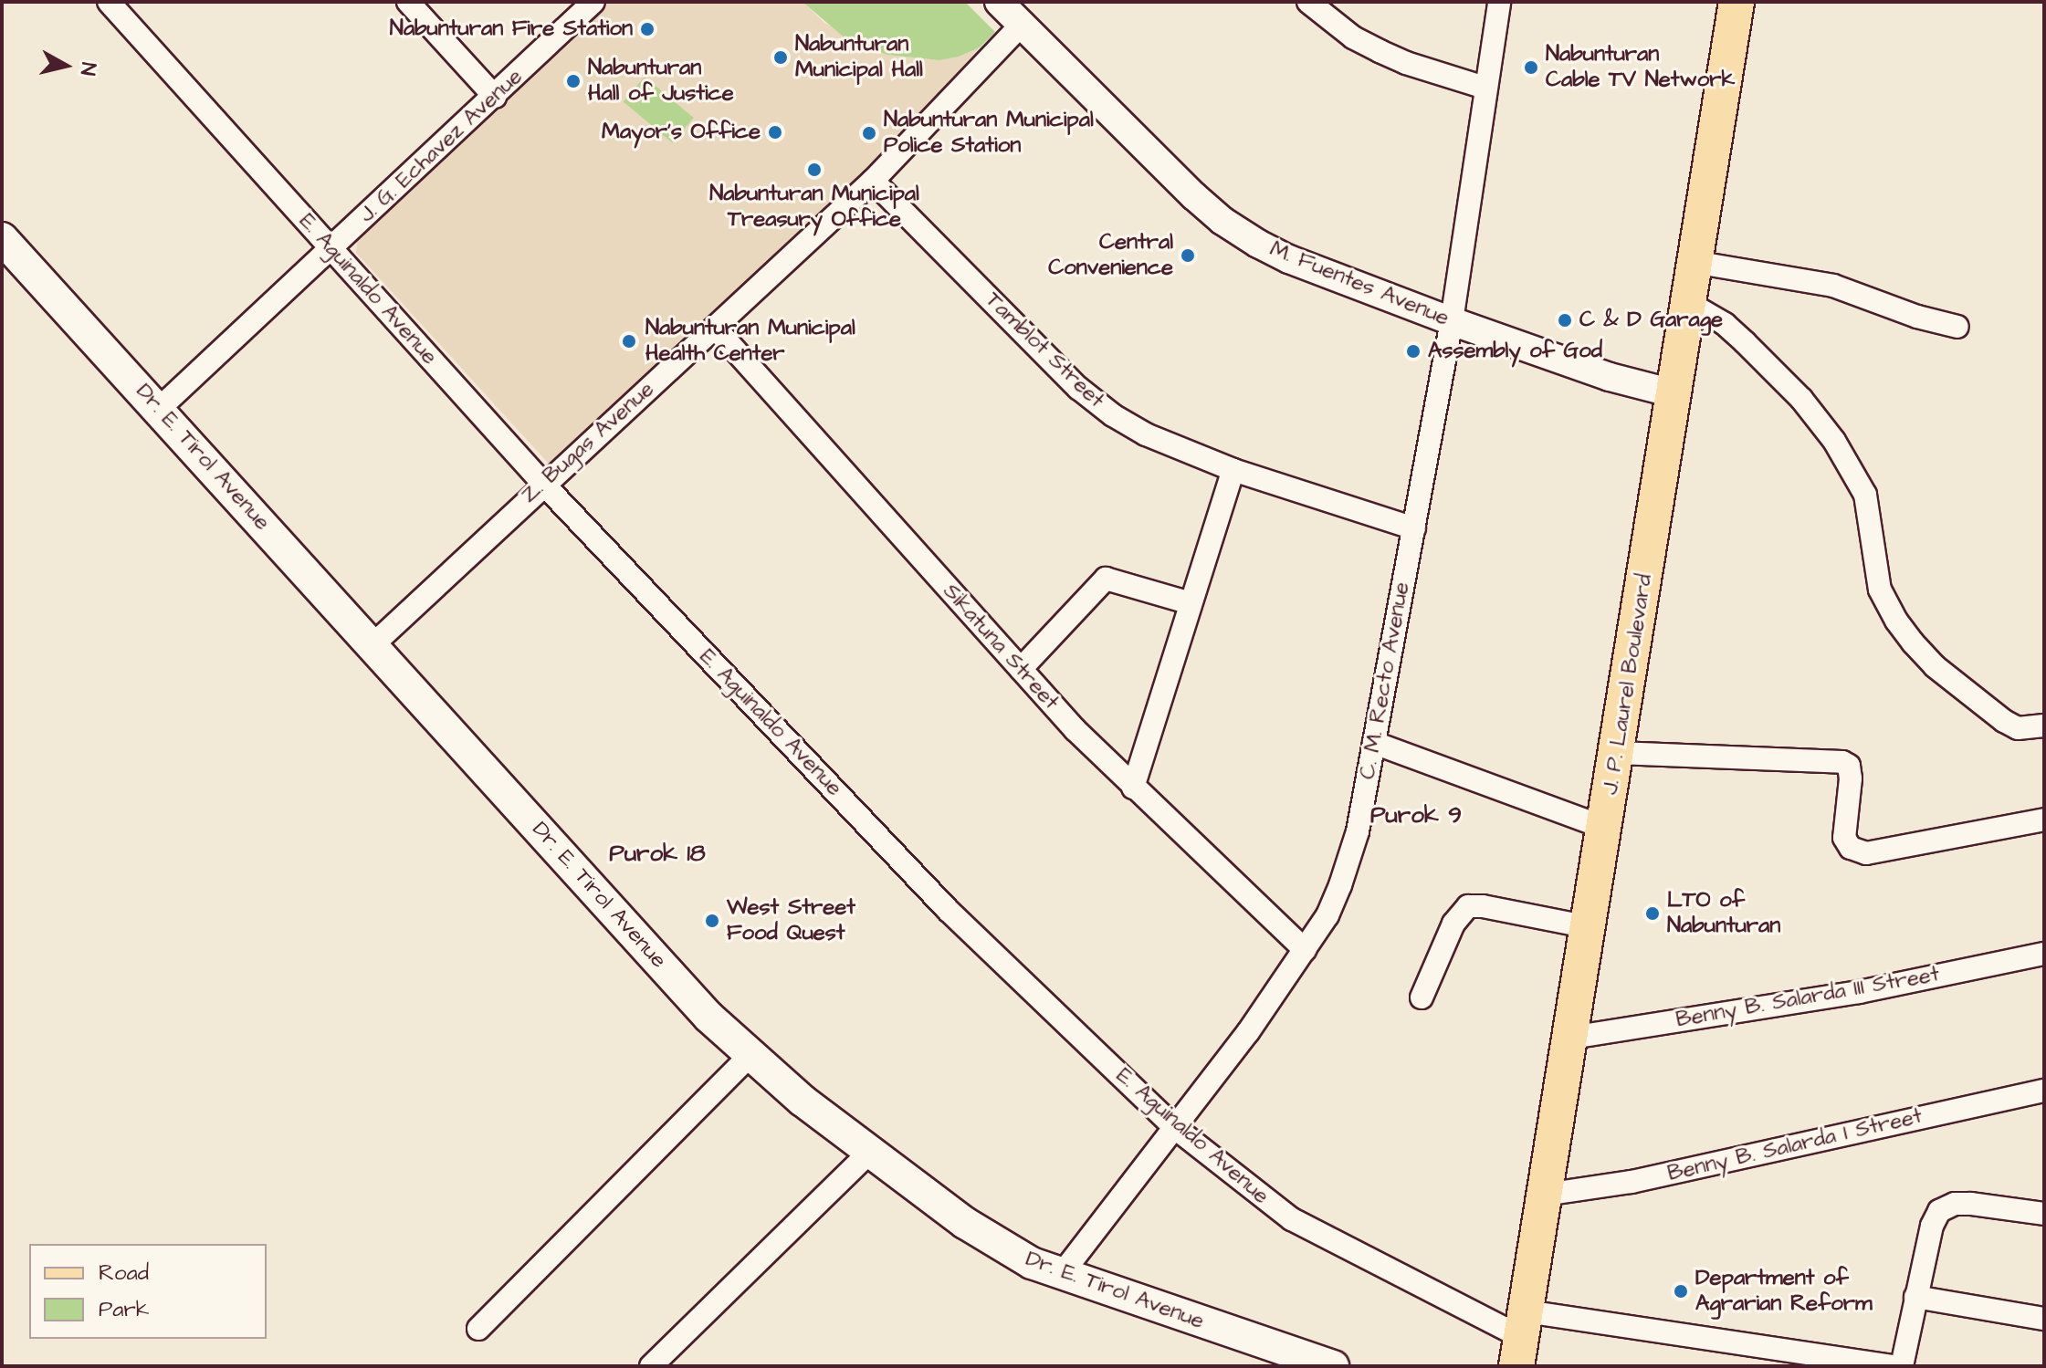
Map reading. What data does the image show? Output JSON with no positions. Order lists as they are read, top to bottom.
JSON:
{
  "streets": {
    "main road": ["Dr. E. Tirol Avenue", "J. P. Laurel Boulevard"],
    "street": [
      "J. G. Echavez Avenue",
      "M. Fuentes Avenue",
      "E. Aguinaldo Avenue",
      "Tamblot Street",
      "Z. Bugas Avenue",
      "Sikatuna Street",
      "C. M. Recto Avenue",
      "Benny B. Salarda III Street",
      "Benny B. Salarda I Street"
    ]
  },
  "crossings": [
    ["J. G. Echavez Avenue", "E. Aguinaldo Avenue"],
    ["J. G. Echavez Avenue", "Dr. E. Tirol Avenue"],
    ["M. Fuentes Avenue", "Z. Bugas Avenue"],
    ["M. Fuentes Avenue", "C. M. Recto Avenue"],
    ["M. Fuentes Avenue", "J. P. Laurel Boulevard"],
    ["E. Aguinaldo Avenue", "Z. Bugas Avenue"],
    ["E. Aguinaldo Avenue", "C. M. Recto Avenue"],
    ["E. Aguinaldo Avenue", "J. P. Laurel Boulevard"],
    ["Tamblot Street", "Z. Bugas Avenue"],
    ["Tamblot Street", "C. M. Recto Avenue"],
    ["Z. Bugas Avenue", "Dr. E. Tirol Avenue"],
    ["Z. Bugas Avenue", "Sikatuna Street"],
    ["Dr. E. Tirol Avenue", "C. M. Recto Avenue"],
    ["Sikatuna Street", "C. M. Recto Avenue"],
    ["J. P. Laurel Boulevard", "Benny B. Salarda III Street"],
    ["J. P. Laurel Boulevard", "Benny B. Salarda I Street"]
  ],
  "districts": ["Purok 9", "Purok 18"],
  "places": [
    "Nabunturan Fire Station",
    "Nabunturan Municipal Hall",
    "Nabunturan Cable TV Network",
    "Nabunturan Hall of Justice",
    "Mayor's Office",
    "Nabunturan Municipal Police Station",
    "Nabunturan Municipal Treasury Office",
    "Central Convenience",
    "C & D Garage",
    "Nabunturan Municipal Health Center",
    "Assembly of God",
    "LTO of Nabunturan",
    "West Street Food Quest",
    "Department of Agrarian Reform"
  ],
  "legend": ["Road", "Park"],
  "north": "right"
}
